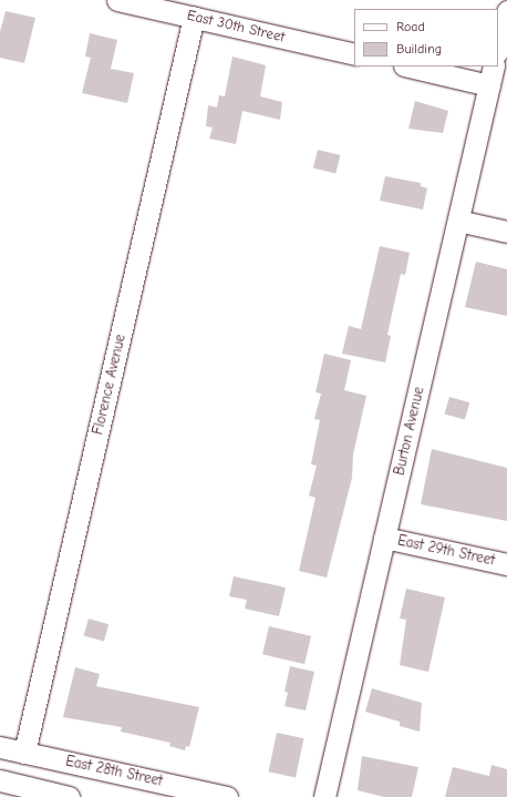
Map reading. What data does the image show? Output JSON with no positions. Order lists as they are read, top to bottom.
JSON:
{
  "streets": {
    "street": [
      "East 30th Street",
      "Florence Avenue",
      "Burton Avenue",
      "East 29th Street",
      "East 28th Street"
    ]
  },
  "crossings": [
    ["East 30th Street", "Florence Avenue"],
    ["Florence Avenue", "East 28th Street"],
    ["Burton Avenue", "East 29th Street"]
  ],
  "legend": ["Road", "Building"]
}
